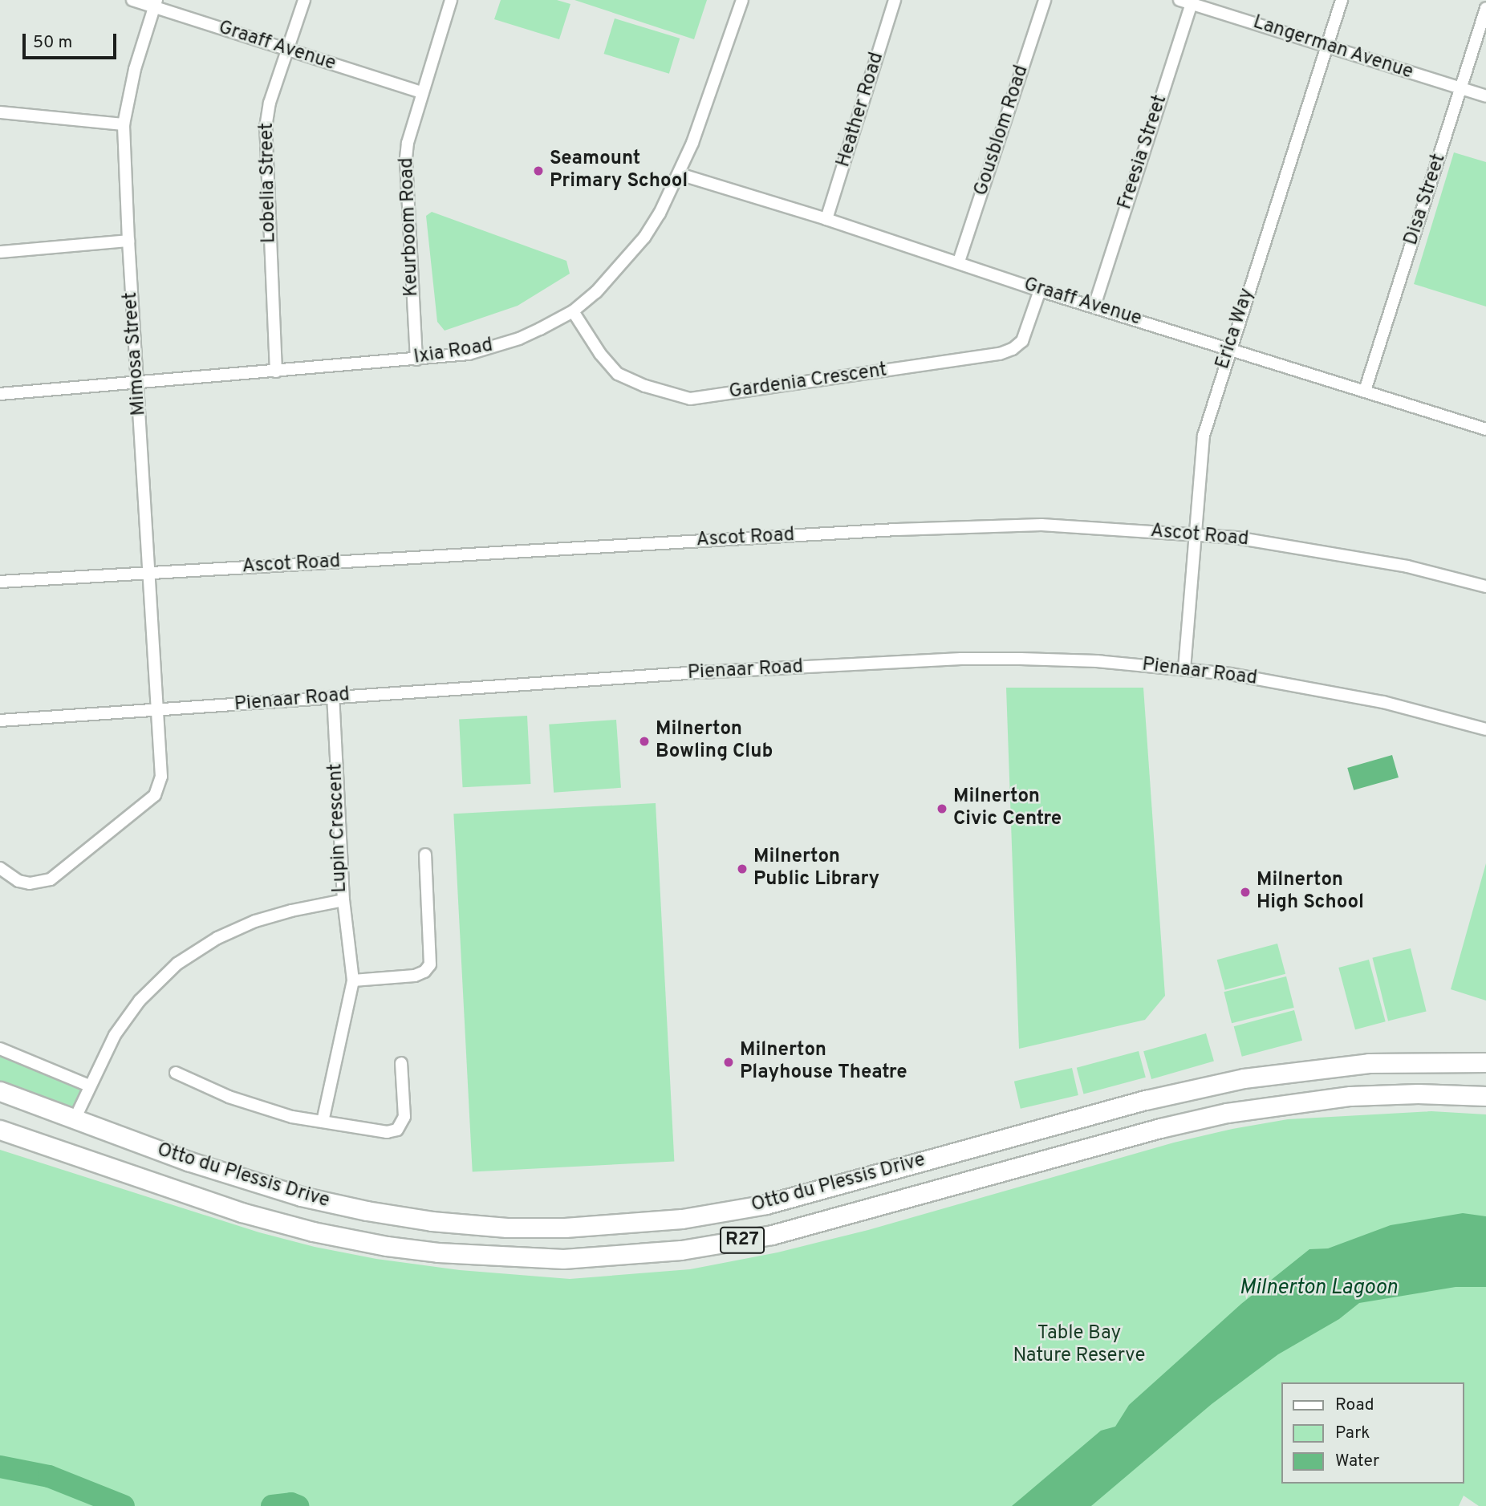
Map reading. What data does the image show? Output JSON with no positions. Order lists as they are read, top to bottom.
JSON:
{
  "streets": {
    "main road": ["Otto du Plessis Drive", "R27"],
    "street": [
      "Graaff Avenue",
      "Langerman Avenue",
      "Heather Road",
      "Gousblom Road",
      "Freesia Street",
      "Lobelia Street",
      "Disa Street",
      "Keurboom Road",
      "Erica Way",
      "Ixia Road",
      "Mimosa Street",
      "Gardenia Crescent",
      "Ascot Road",
      "Pienaar Road",
      "Lupin Crescent"
    ]
  },
  "crossings": [
    ["Graaff Avenue", "Heather Road"],
    ["Graaff Avenue", "Gousblom Road"],
    ["Graaff Avenue", "Freesia Street"],
    ["Graaff Avenue", "Lobelia Street"],
    ["Graaff Avenue", "Disa Street"],
    ["Graaff Avenue", "Keurboom Road"],
    ["Graaff Avenue", "Erica Way"],
    ["Graaff Avenue", "Ixia Road"],
    ["Graaff Avenue", "Mimosa Street"],
    ["Graaff Avenue", "Gardenia Crescent"],
    ["Langerman Avenue", "Freesia Street"],
    ["Langerman Avenue", "Disa Street"],
    ["Langerman Avenue", "Erica Way"],
    ["Lobelia Street", "Ixia Road"],
    ["Keurboom Road", "Ixia Road"],
    ["Erica Way", "Ascot Road"],
    ["Erica Way", "Pienaar Road"],
    ["Ixia Road", "Mimosa Street"],
    ["Ixia Road", "Gardenia Crescent"],
    ["Mimosa Street", "Ascot Road"],
    ["Mimosa Street", "Pienaar Road"],
    ["Pienaar Road", "Lupin Crescent"],
    ["Lupin Crescent", "Otto du Plessis Drive"]
  ],
  "water": ["Milnerton Lagoon"],
  "parks": ["Table Bay Nature Reserve"],
  "places": [
    "Seamount Primary School",
    "Milnerton Bowling Club",
    "Milnerton Civic Centre",
    "Milnerton Public Library",
    "Milnerton High School",
    "Milnerton Playhouse Theatre"
  ],
  "legend": ["Road", "Park", "Water"],
  "scale_bar": "50 m"
}
